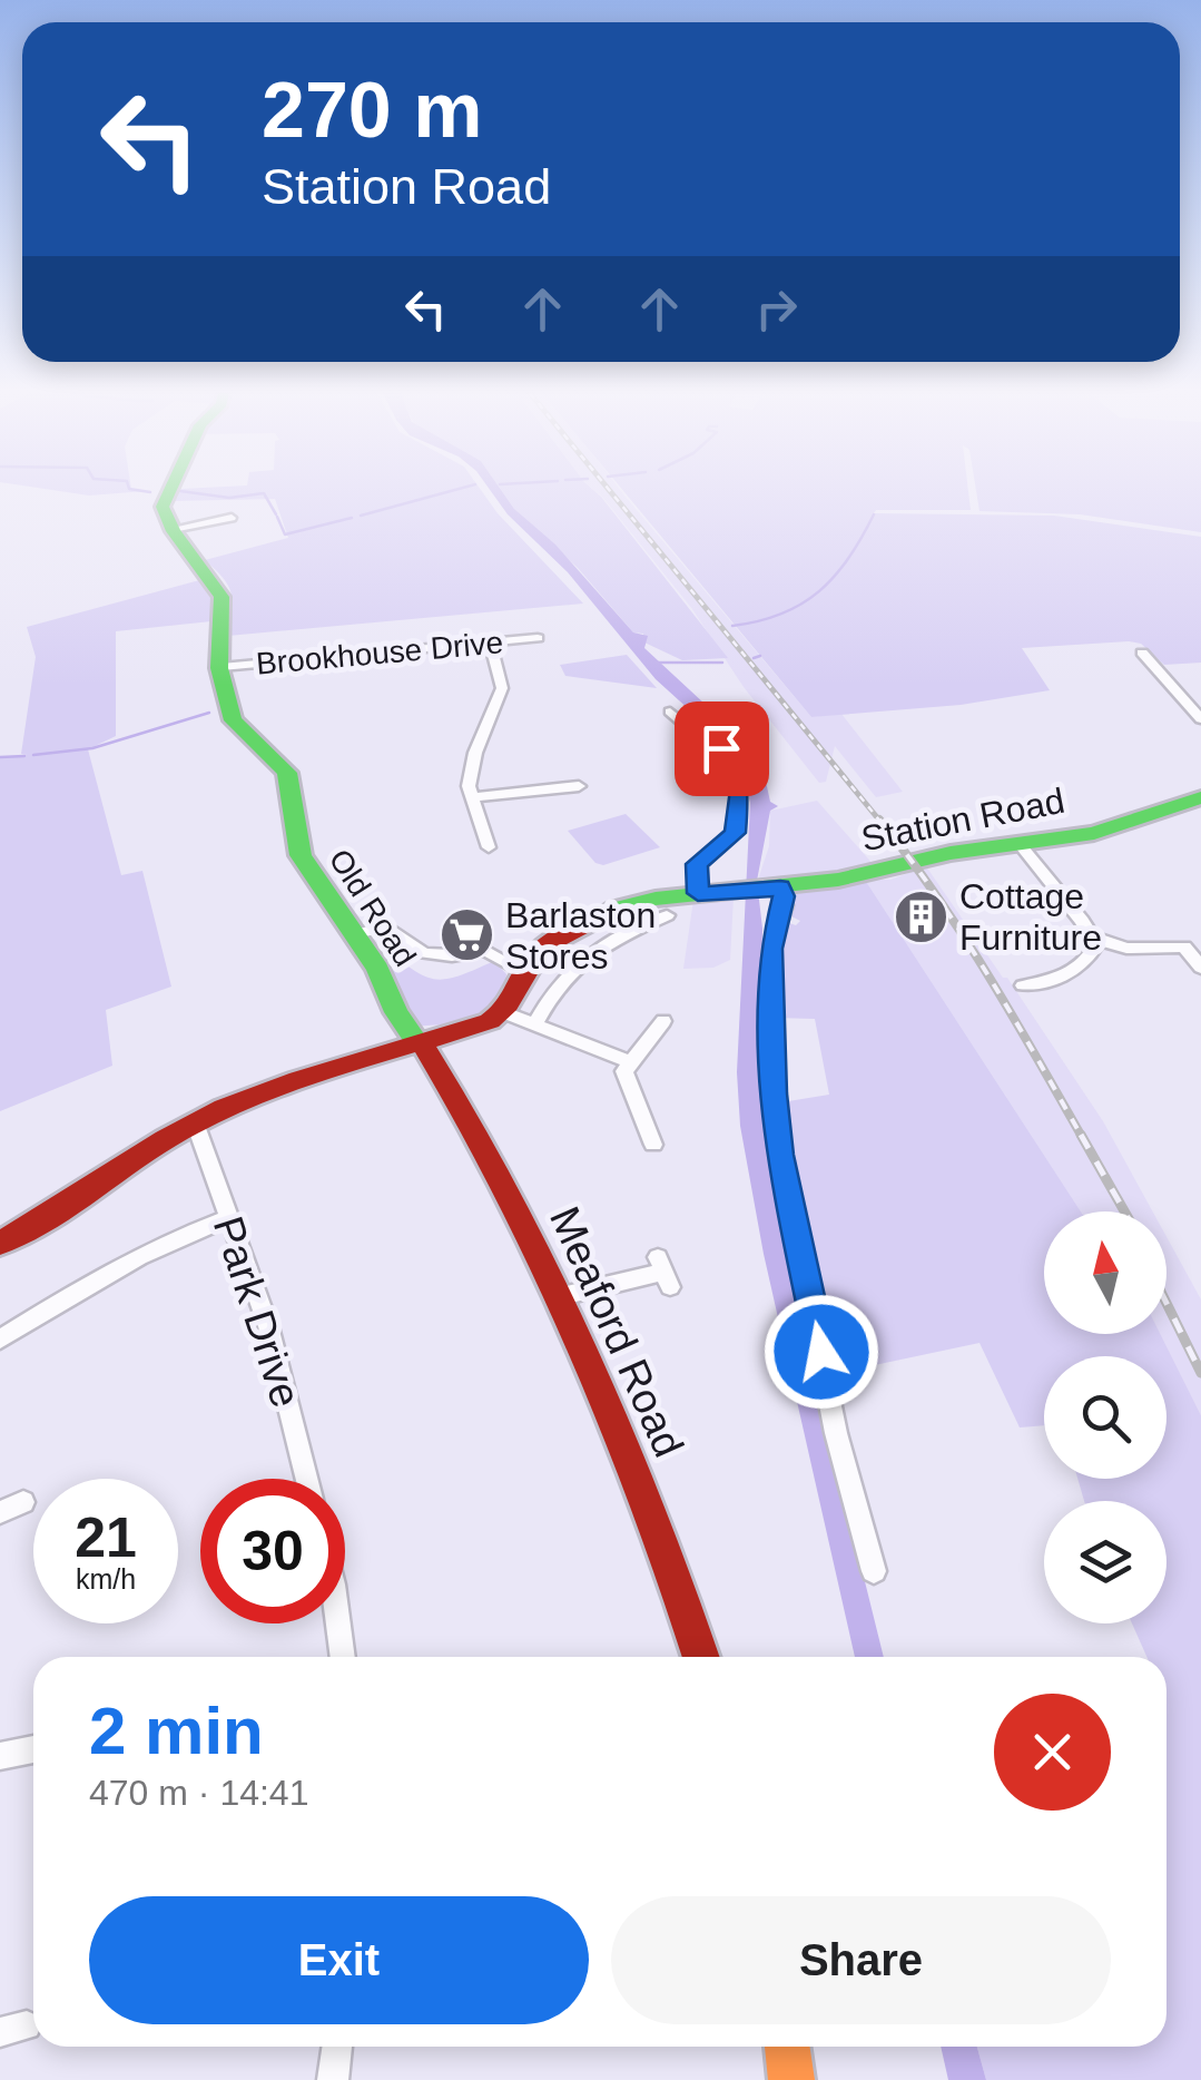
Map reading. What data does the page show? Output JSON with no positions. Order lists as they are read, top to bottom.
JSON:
{
  "streets": {
    "street": [
      "Brookhouse Drive",
      "Station Road",
      "Old Road",
      "Park Drive",
      "Meaford Road"
    ]
  },
  "crossings": [
    ["Brookhouse Drive", "Old Road"],
    ["Old Road", "Meaford Road"]
  ],
  "places": {
    "building": ["Cottage Furniture"],
    "supermarket": ["Barlaston Stores"]
  },
  "north": "top",
  "page": {
    "turn": ["270 m", "Station Road"],
    "speed": "21 km/h",
    "limit": "30",
    "heading": ["2 min", "470 m · 14:41"],
    "buttons": ["Exit", "Share"]
  }
}
